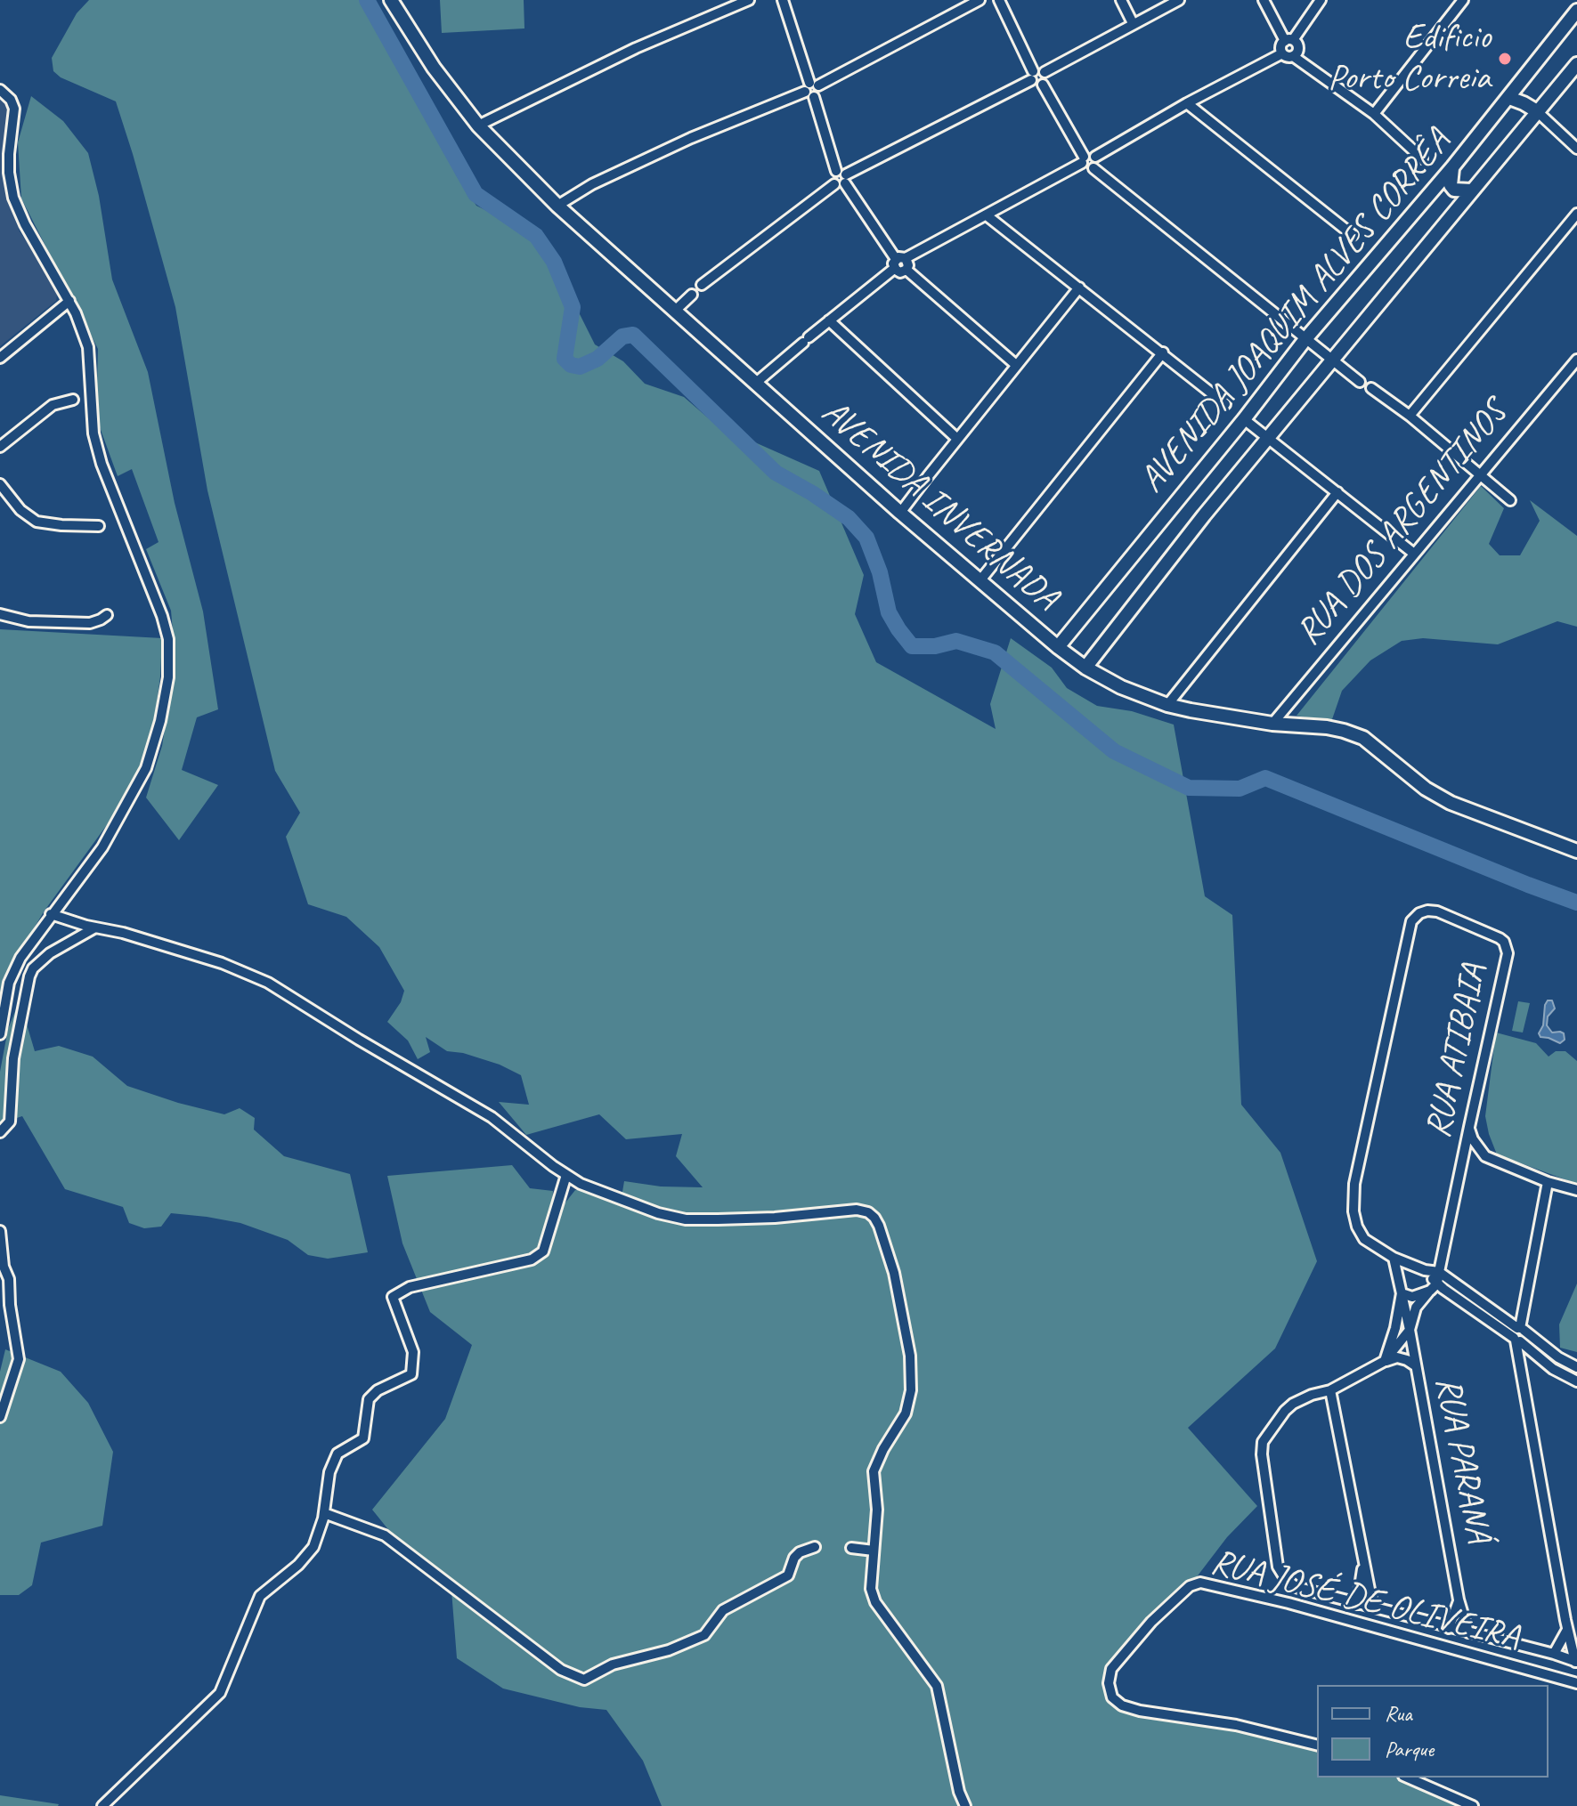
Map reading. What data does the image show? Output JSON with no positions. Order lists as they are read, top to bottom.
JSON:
{
  "streets": {
    "main road": ["AVENIDA JOAQUIM ALVES CORRÊA", "AVENIDA INVERNADA"],
    "street": [
      "RUA DOS ARGENTINOS",
      "RUA ATIBAIA",
      "RUA PARANÁ",
      "RUA JOSÉ DE OLIVEIRA"
    ]
  },
  "crossings": [
    ["AVENIDA JOAQUIM ALVES CORRÊA", "AVENIDA INVERNADA"],
    ["AVENIDA INVERNADA", "RUA DOS ARGENTINOS"],
    ["RUA ATIBAIA", "RUA PARANÁ"]
  ],
  "places": ["Edificio Porto Correia"],
  "legend": ["Rua", "Parque"]
}
